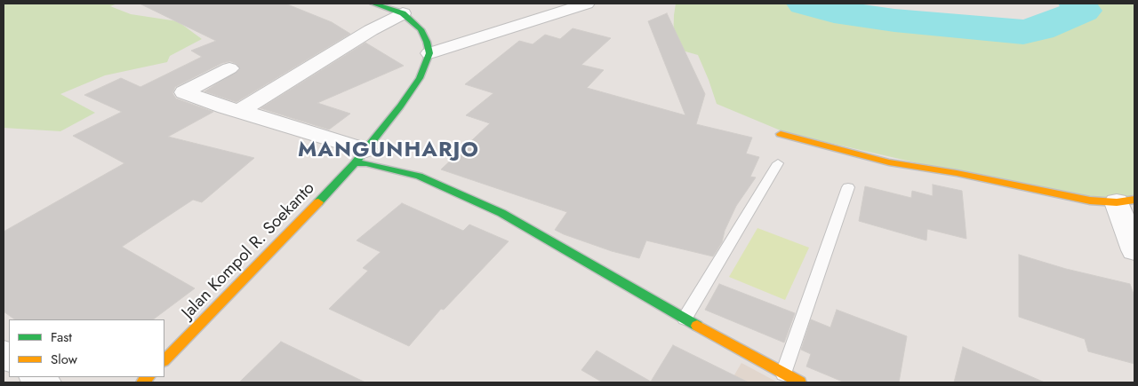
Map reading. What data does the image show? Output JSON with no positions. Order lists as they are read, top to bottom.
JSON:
{
  "streets": {
    "street": ["Jalan Kompol R. Soekanto"]
  },
  "districts": ["MANGUNHARJO"],
  "legend": ["Fast", "Slow"]
}
